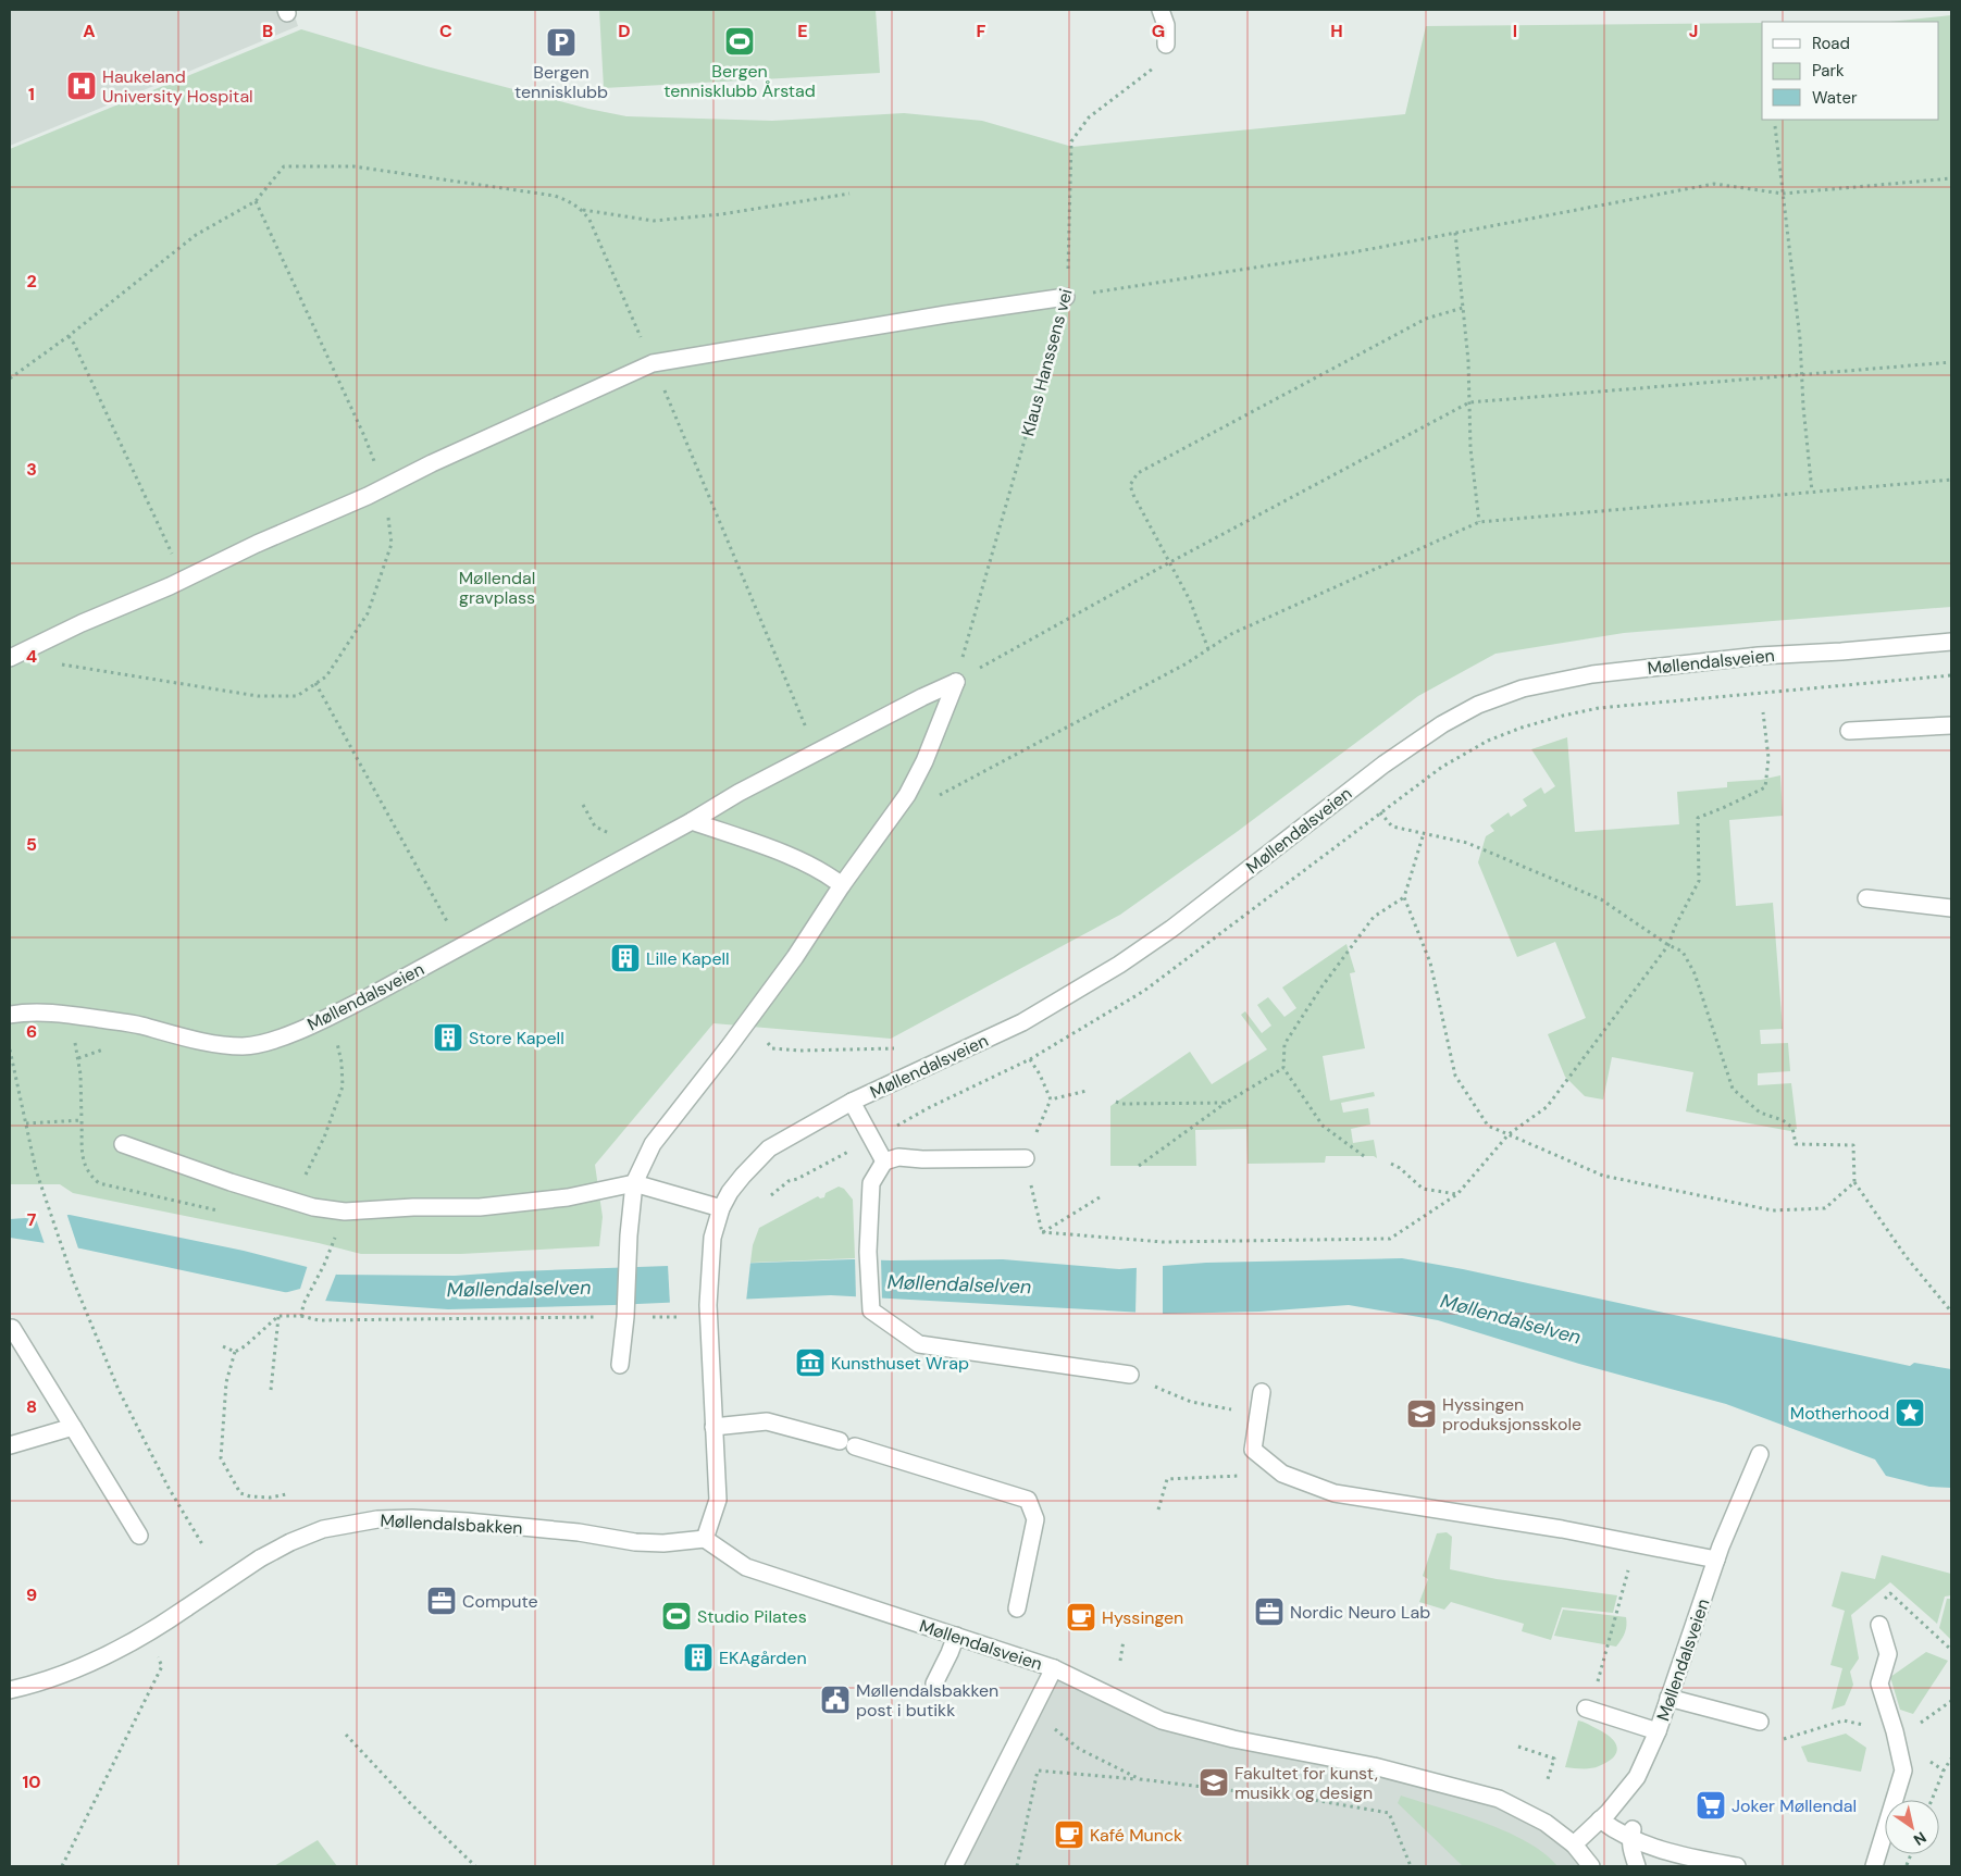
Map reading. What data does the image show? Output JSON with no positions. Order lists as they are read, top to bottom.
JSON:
{
  "streets": {
    "street": ["Møllendalsveien", "Møllendalsbakken"],
    "path": ["Klaus Hanssens vei"]
  },
  "crossings": [
    ["Klaus Hanssens vei", "Møllendalsveien"],
    ["Møllendalsveien", "Møllendalsbakken"]
  ],
  "water": ["Møllendalselven"],
  "parks": ["Møllendal gravplass"],
  "places": {
    "sports": ["Bergen tennisklubb Årstad", "Studio Pilates"],
    "parking": ["Bergen tennisklubb"],
    "hospital": ["Haukeland University Hospital"],
    "building": ["Lille Kapell", "Store Kapell", "EKAgården"],
    "museum": ["Kunsthuset Wrap"],
    "place": ["Motherhood"],
    "school or university": ["Hyssingen produksjonsskole", "Fakultet for kunst, musikk og design"],
    "office": ["Compute", "Nordic Neuro Lab"],
    "cafe": ["Hyssingen", "Kafé Munck"],
    "public building": ["Møllendalsbakken post i butikk"],
    "supermarket": ["Joker Møllendal"]
  },
  "legend": ["Road", "Park", "Water"],
  "north": "bottom right",
  "grid": {
    "columns": [
      "A",
      "B",
      "C",
      "D",
      "E",
      "F",
      "G",
      "H",
      "I",
      "J"
    ],
    "rows": [
      "1",
      "2",
      "3",
      "4",
      "5",
      "6",
      "7",
      "8",
      "9",
      "10"
    ]
  }
}
